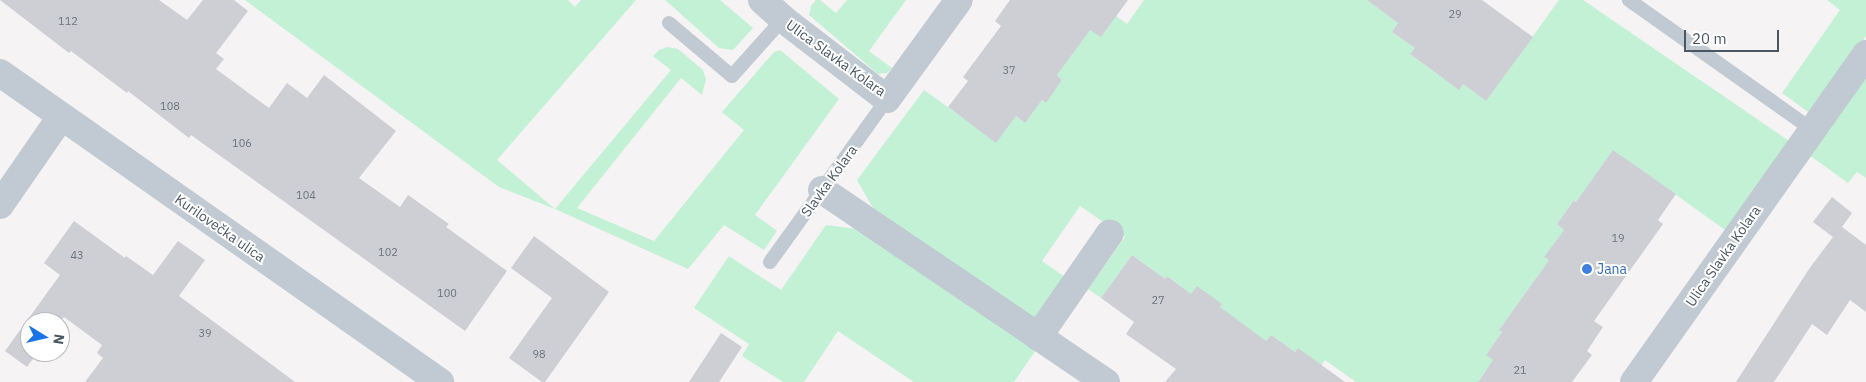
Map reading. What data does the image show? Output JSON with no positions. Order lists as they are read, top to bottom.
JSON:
{
  "streets": {
    "street": ["Ulica Slavka Kolara", "Kurilovečka ulica"],
    "lane": ["Slavka Kolara"]
  },
  "crossings": [
    ["Ulica Slavka Kolara", "Slavka Kolara"]
  ],
  "places": ["Jana"],
  "house_numbers": [
    "29",
    "112",
    "37",
    "108",
    "106",
    "104",
    "19",
    "102",
    "43",
    "100",
    "27",
    "39",
    "98",
    "21"
  ],
  "scale_bar": "20 m",
  "north": "right"
}
